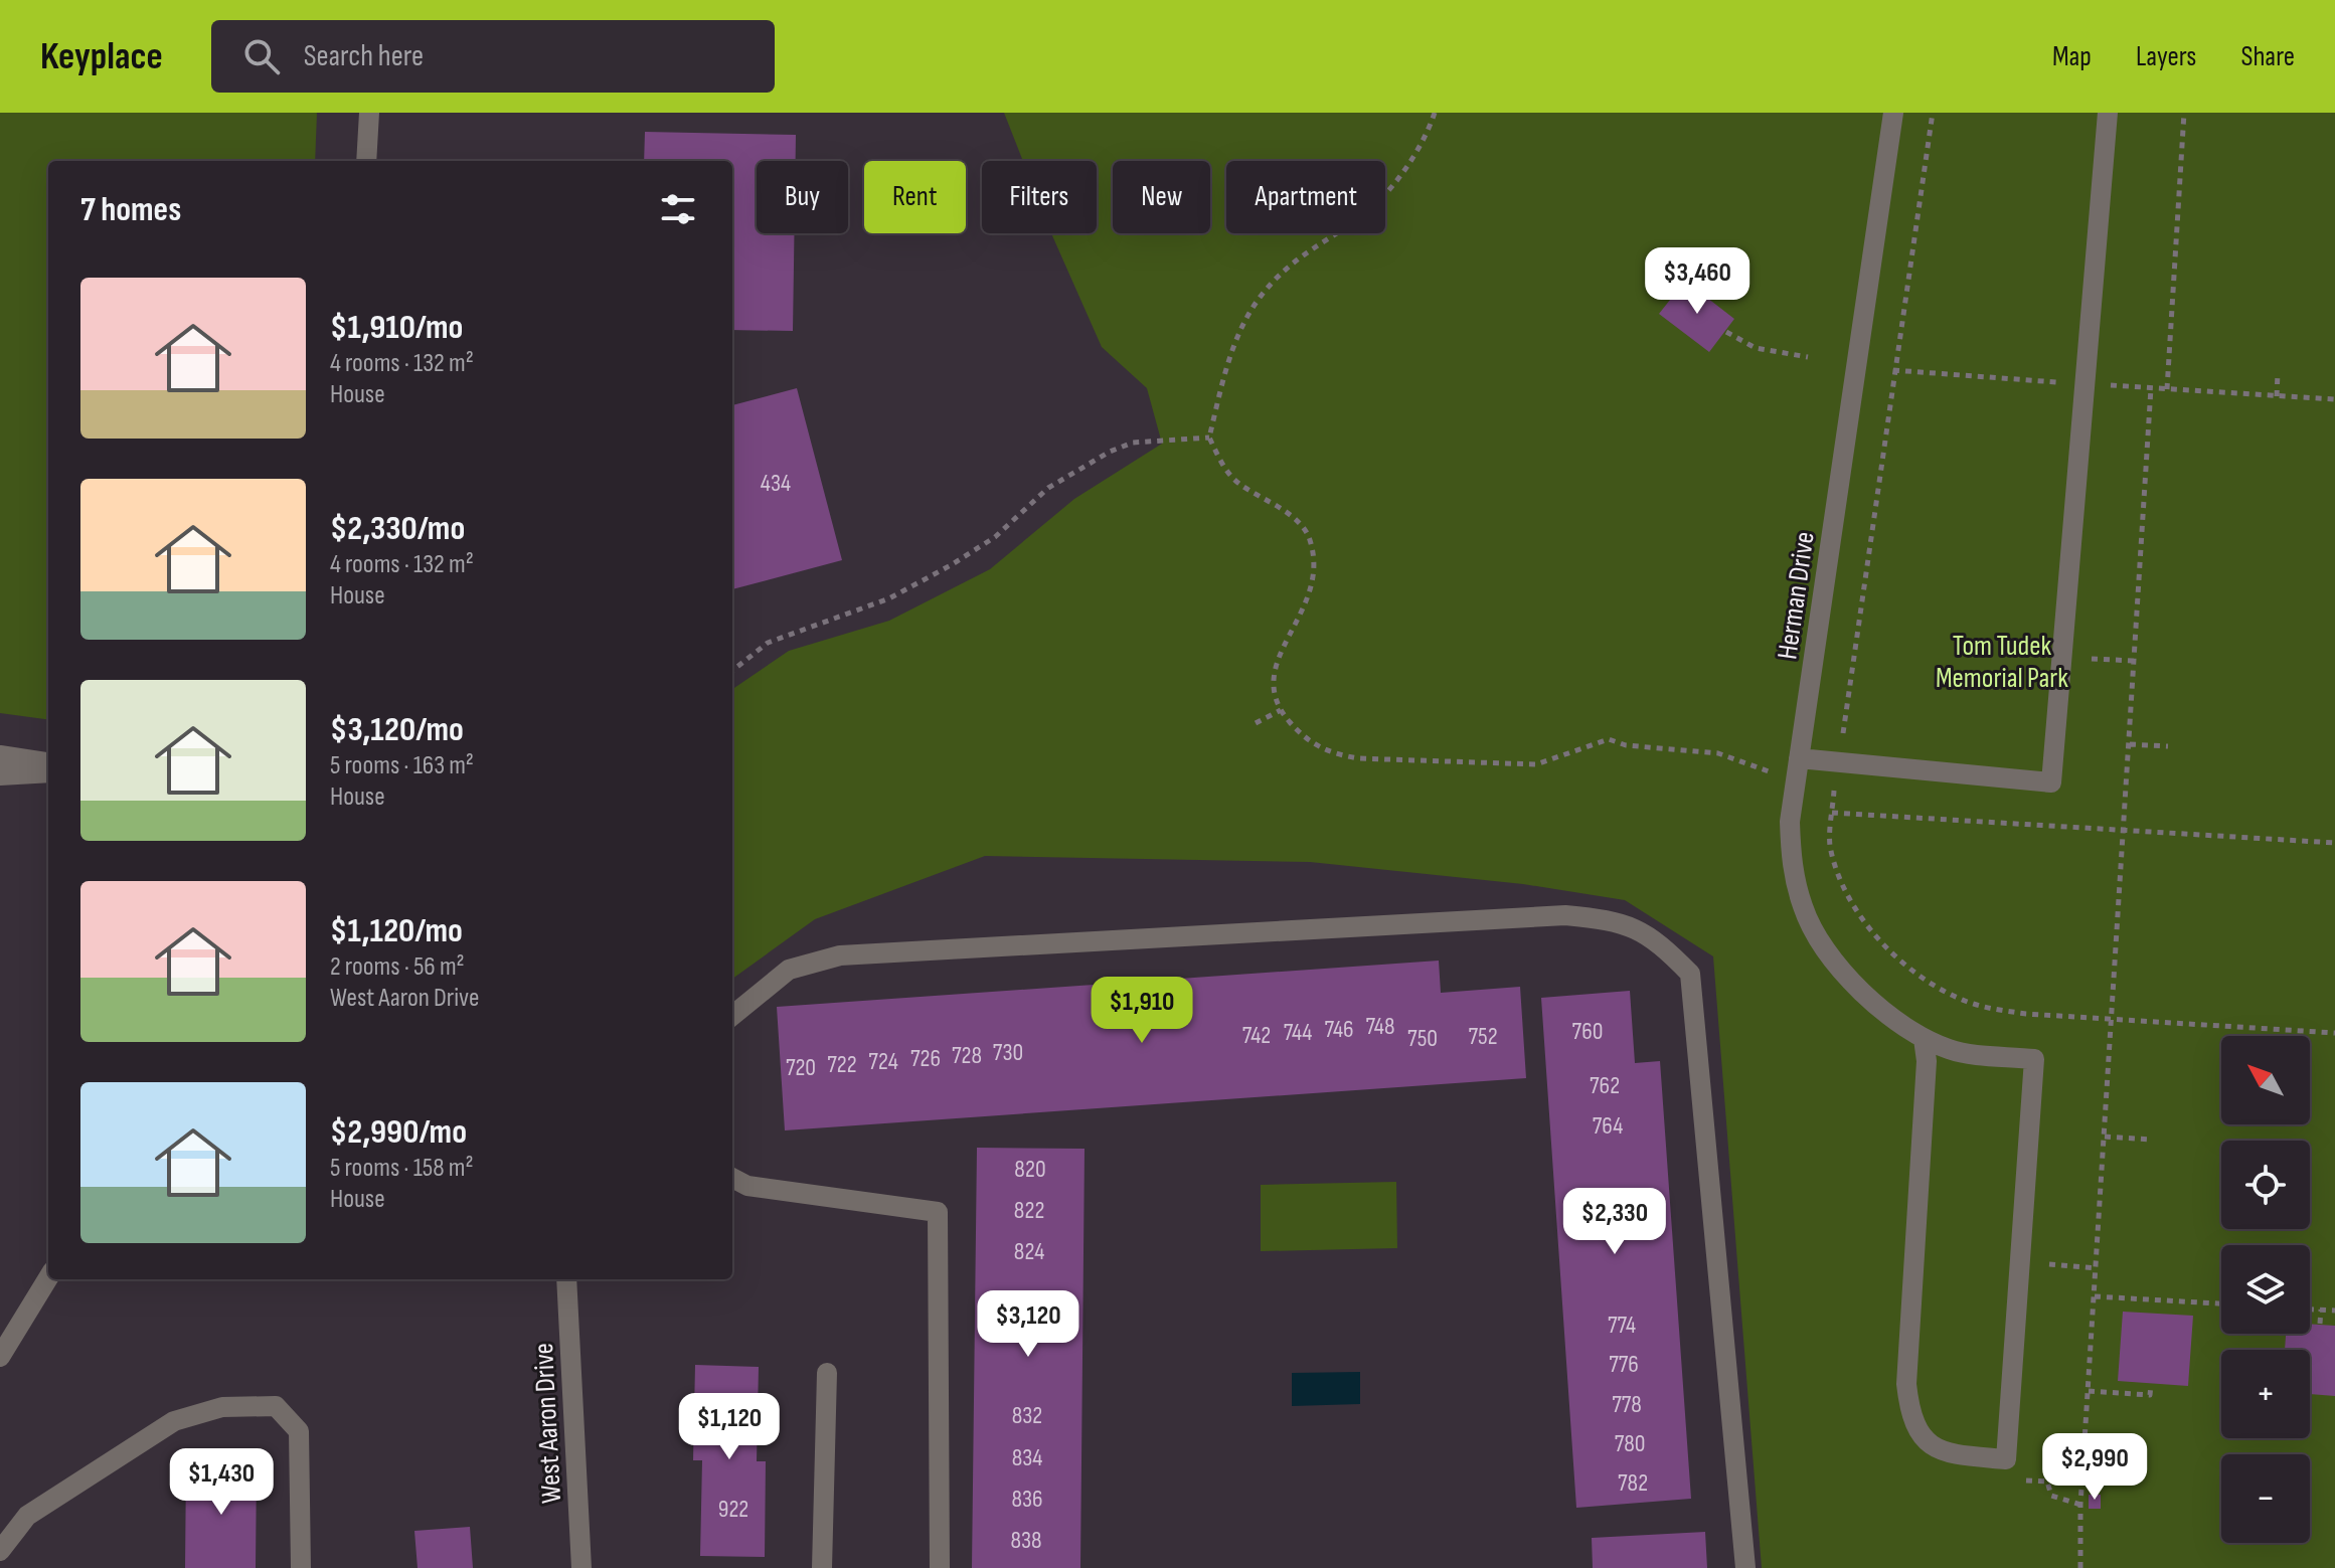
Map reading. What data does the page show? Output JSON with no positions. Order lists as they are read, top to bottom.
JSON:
{
  "streets": {
    "street": ["Herman Drive", "West Aaron Drive"]
  },
  "parks": ["Tom Tudek Memorial Park"],
  "house_numbers": [
    "434",
    "748",
    "746",
    "760",
    "744",
    "742",
    "752",
    "750",
    "730",
    "728",
    "726",
    "724",
    "722",
    "720",
    "762",
    "764",
    "820",
    "822",
    "824",
    "774",
    "776",
    "778",
    "832",
    "780",
    "834",
    "782",
    "836",
    "922",
    "838"
  ],
  "north": "top left",
  "page": {
    "header": "Keyplace",
    "search": "Search here",
    "nav": ["Map", "Layers", "Share"],
    "chip": [
      "Buy",
      "Rent",
      "Filters",
      "New",
      "Apartment"
    ],
    "heading": "7 homes",
    "price": [
      "$3,460",
      "$1,910",
      "$2,330",
      "$3,120",
      "$1,120",
      "$2,990",
      "$1,430"
    ],
    "list": [
      {
        "name": "$1,910/mo",
        "note": "4 rooms · 132 m² · House"
      },
      {
        "name": "$2,330/mo",
        "note": "4 rooms · 132 m² · House"
      },
      {
        "name": "$3,120/mo",
        "note": "5 rooms · 163 m² · House"
      },
      {
        "name": "$1,120/mo",
        "note": "2 rooms · 56 m² · West Aaron Drive"
      },
      {
        "name": "$2,990/mo",
        "note": "5 rooms · 158 m² · House"
      }
    ],
    "map_buttons": ["+", "−"]
  }
}
